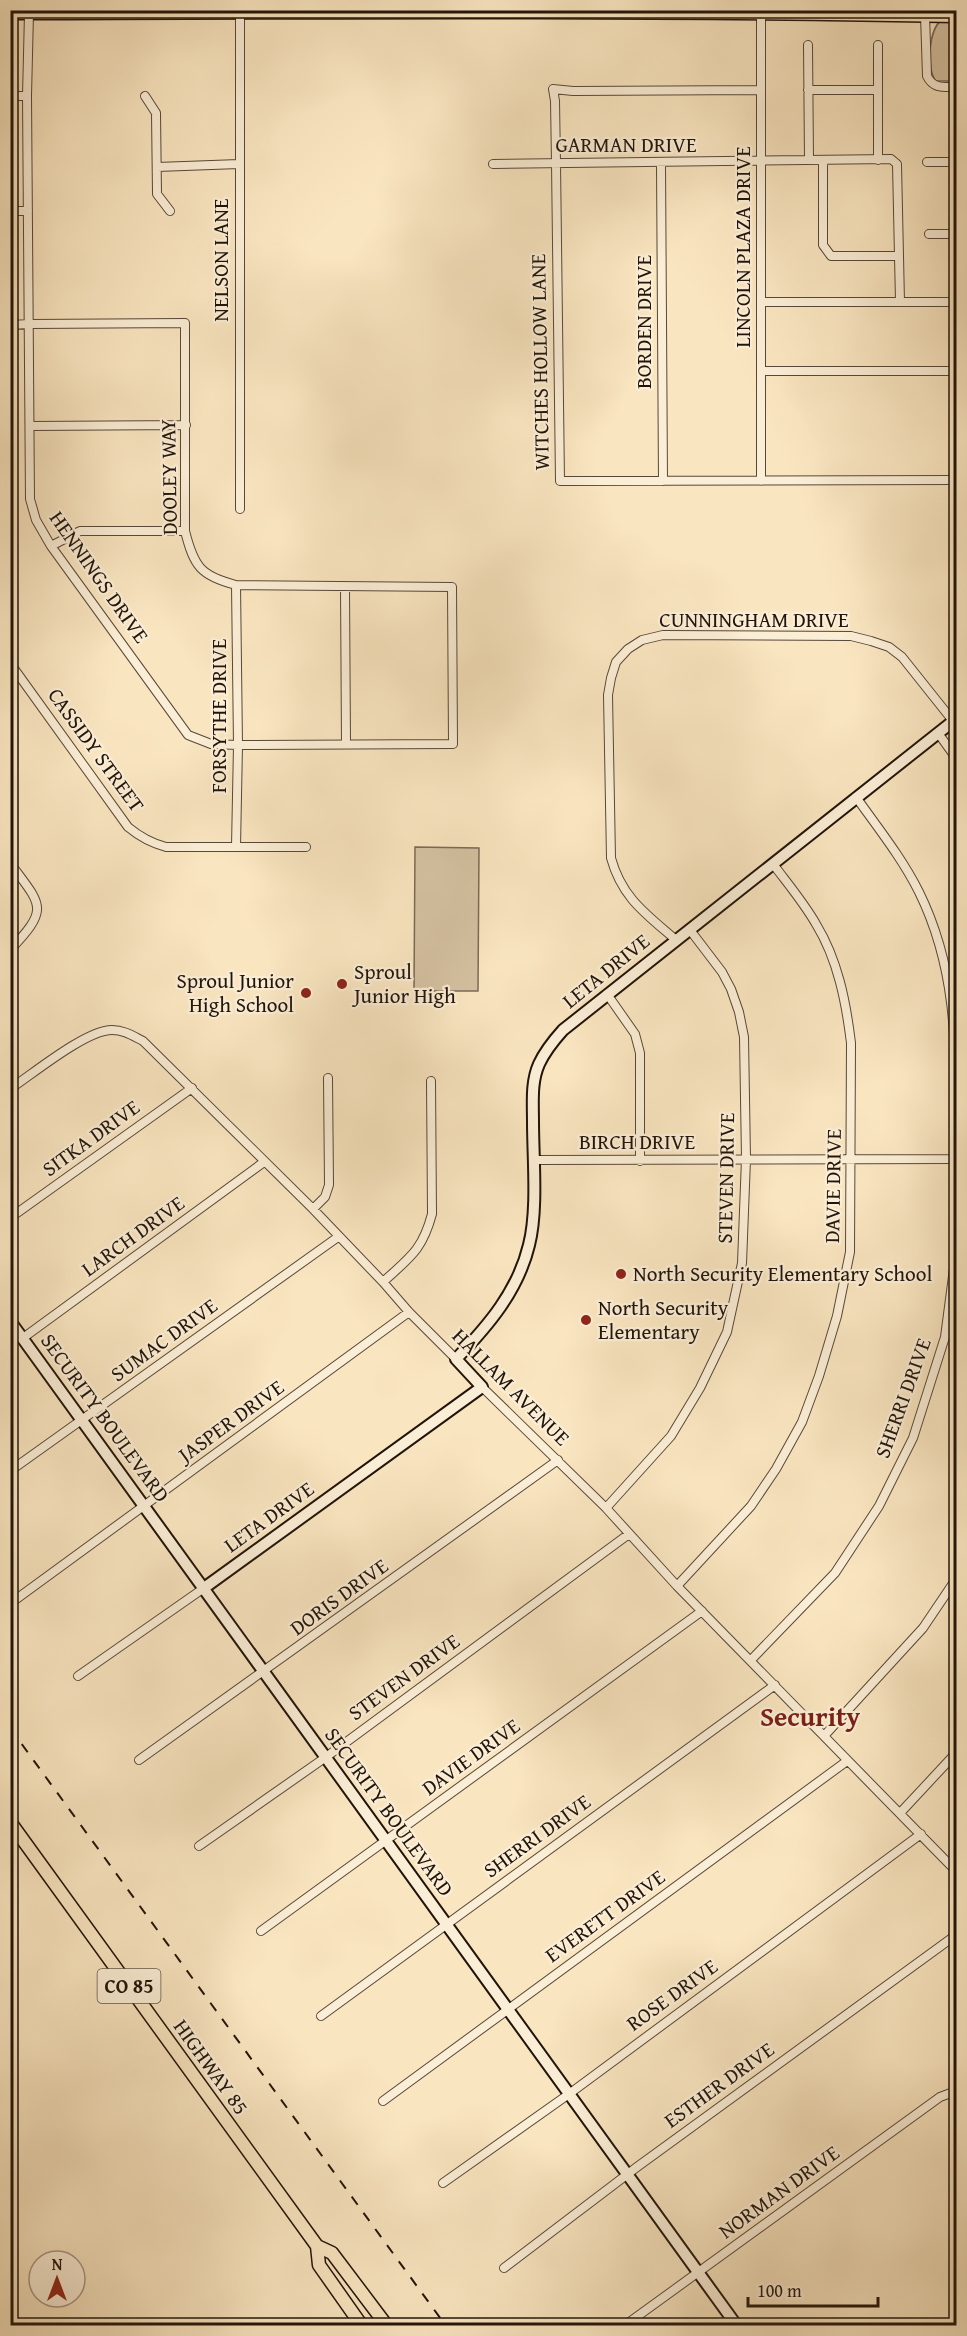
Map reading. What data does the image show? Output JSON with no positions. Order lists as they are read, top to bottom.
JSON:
{
  "streets": {
    "main road": ["CO 85", "HIGHWAY 85"],
    "street": [
      "GARMAN DRIVE",
      "LINCOLN PLAZA DRIVE",
      "NELSON LANE",
      "BORDEN DRIVE",
      "WITCHES HOLLOW LANE",
      "DOOLEY WAY",
      "HENNINGS DRIVE",
      "CUNNINGHAM DRIVE",
      "FORSYTHE DRIVE",
      "CASSIDY STREET",
      "LETA DRIVE",
      "SITKA DRIVE",
      "BIRCH DRIVE",
      "STEVEN DRIVE",
      "DAVIE DRIVE",
      "LARCH DRIVE",
      "SUMAC DRIVE",
      "HALLAM AVENUE",
      "SHERRI DRIVE",
      "SECURITY BOULEVARD",
      "JASPER DRIVE",
      "DORIS DRIVE",
      "EVERETT DRIVE",
      "ROSE DRIVE",
      "ESTHER DRIVE",
      "NORMAN DRIVE"
    ]
  },
  "crossings": [
    ["GARMAN DRIVE", "LINCOLN PLAZA DRIVE"],
    ["GARMAN DRIVE", "BORDEN DRIVE"],
    ["GARMAN DRIVE", "WITCHES HOLLOW LANE"],
    ["LINCOLN PLAZA DRIVE", "WITCHES HOLLOW LANE"],
    ["BORDEN DRIVE", "WITCHES HOLLOW LANE"],
    ["DOOLEY WAY", "HENNINGS DRIVE"],
    ["DOOLEY WAY", "FORSYTHE DRIVE"],
    ["HENNINGS DRIVE", "FORSYTHE DRIVE"],
    ["CUNNINGHAM DRIVE", "LETA DRIVE"],
    ["FORSYTHE DRIVE", "CASSIDY STREET"],
    ["LETA DRIVE", "BIRCH DRIVE"],
    ["LETA DRIVE", "STEVEN DRIVE"],
    ["LETA DRIVE", "DAVIE DRIVE"],
    ["LETA DRIVE", "HALLAM AVENUE"],
    ["LETA DRIVE", "SECURITY BOULEVARD"],
    ["SITKA DRIVE", "HALLAM AVENUE"],
    ["BIRCH DRIVE", "STEVEN DRIVE"],
    ["BIRCH DRIVE", "DAVIE DRIVE"],
    ["STEVEN DRIVE", "HALLAM AVENUE"],
    ["STEVEN DRIVE", "SECURITY BOULEVARD"],
    ["DAVIE DRIVE", "HALLAM AVENUE"],
    ["DAVIE DRIVE", "SECURITY BOULEVARD"],
    ["LARCH DRIVE", "HALLAM AVENUE"],
    ["LARCH DRIVE", "SECURITY BOULEVARD"],
    ["SUMAC DRIVE", "HALLAM AVENUE"],
    ["SUMAC DRIVE", "SECURITY BOULEVARD"],
    ["HALLAM AVENUE", "SHERRI DRIVE"],
    ["HALLAM AVENUE", "JASPER DRIVE"],
    ["HALLAM AVENUE", "DORIS DRIVE"],
    ["HALLAM AVENUE", "EVERETT DRIVE"],
    ["HALLAM AVENUE", "ROSE DRIVE"],
    ["SHERRI DRIVE", "SECURITY BOULEVARD"],
    ["SECURITY BOULEVARD", "JASPER DRIVE"],
    ["SECURITY BOULEVARD", "DORIS DRIVE"],
    ["SECURITY BOULEVARD", "EVERETT DRIVE"],
    ["SECURITY BOULEVARD", "ROSE DRIVE"],
    ["SECURITY BOULEVARD", "ESTHER DRIVE"],
    ["SECURITY BOULEVARD", "NORMAN DRIVE"]
  ],
  "districts": ["Security"],
  "places": [
    "Sproul Junior High",
    "Sproul Junior High School",
    "North Security Elementary School",
    "North Security Elementary"
  ],
  "scale_bar": "100 m",
  "north": "top"
}
